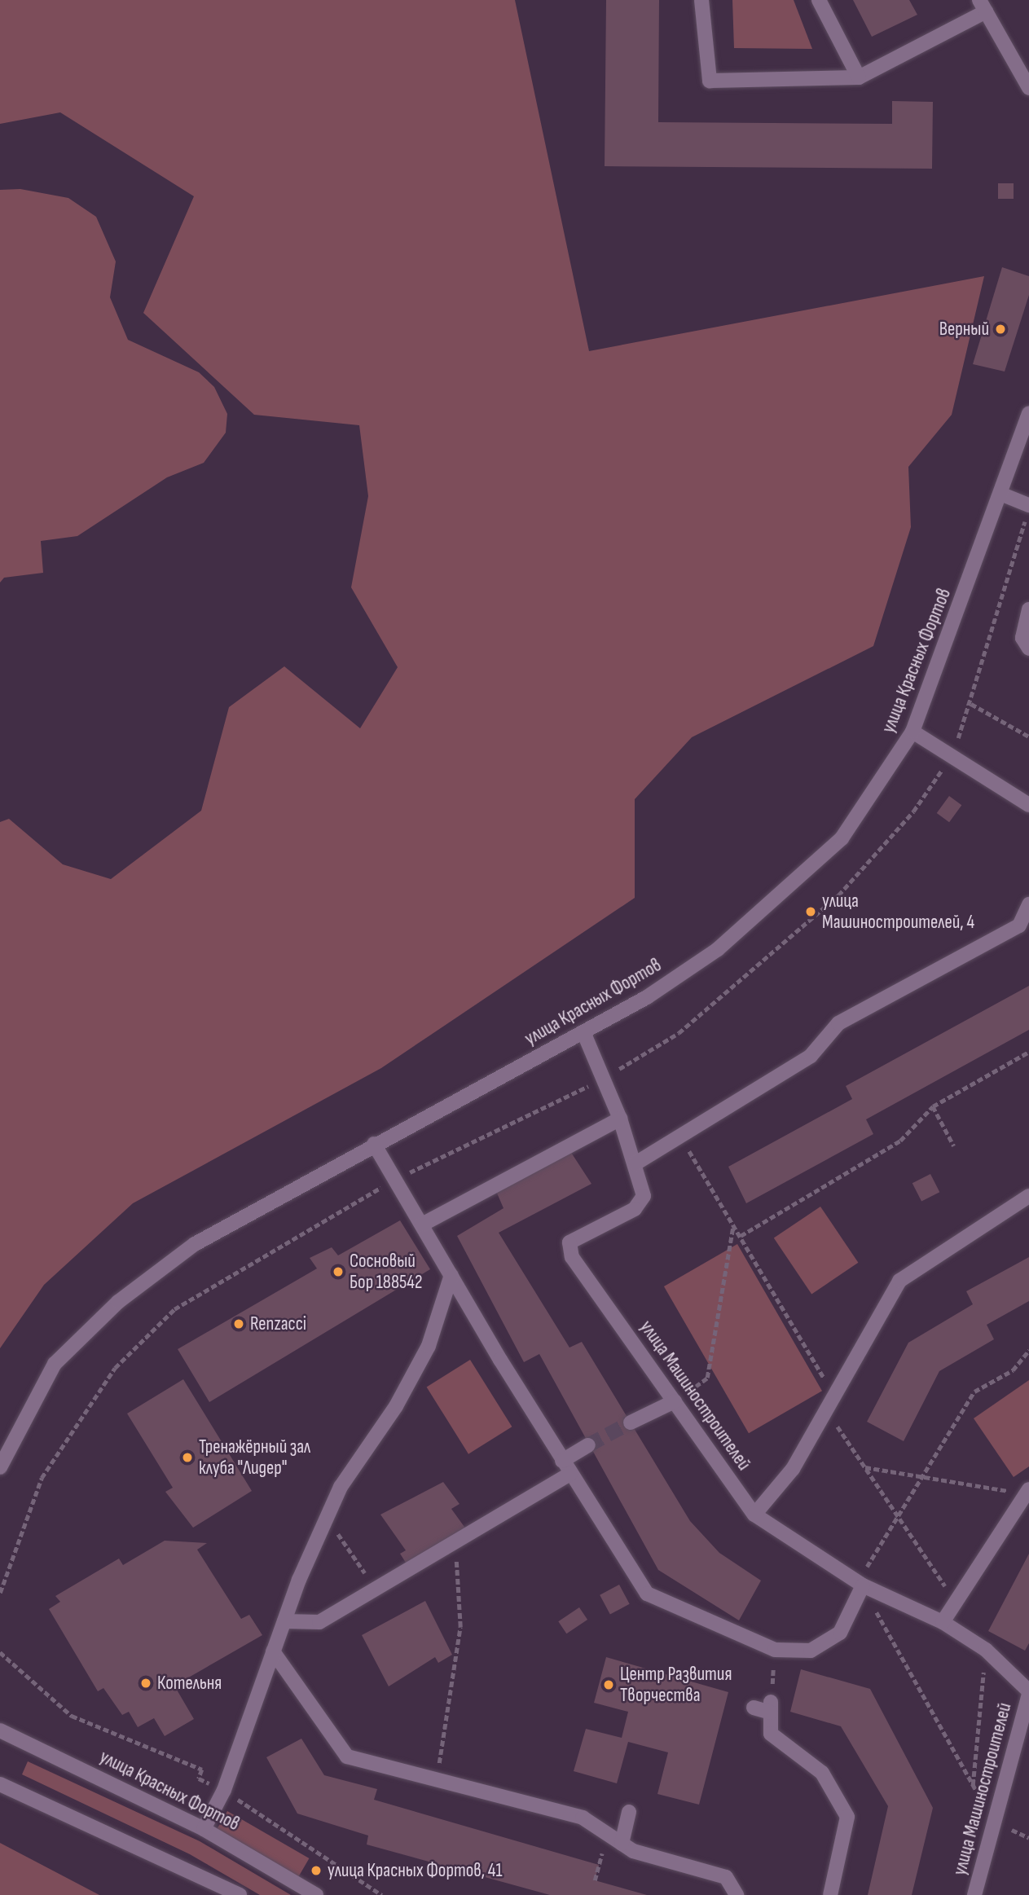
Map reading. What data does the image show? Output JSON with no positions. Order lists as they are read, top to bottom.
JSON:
{
  "streets": {
    "street": ["улица Красных Фортов", "улица Машиностроителей"]
  },
  "crossings": [
    ["улица Красных Фортов", "улица Машиностроителей"]
  ],
  "places": [
    "Верный",
    "улица Машиностроителей, 4",
    "Сосновый Бор 188542",
    "Renzacci",
    "Тренажёрный зал клуба \"Лидер\"",
    "Котельня",
    "Центр Развития Творчества",
    "улица Красных Фортов, 41"
  ]
}
